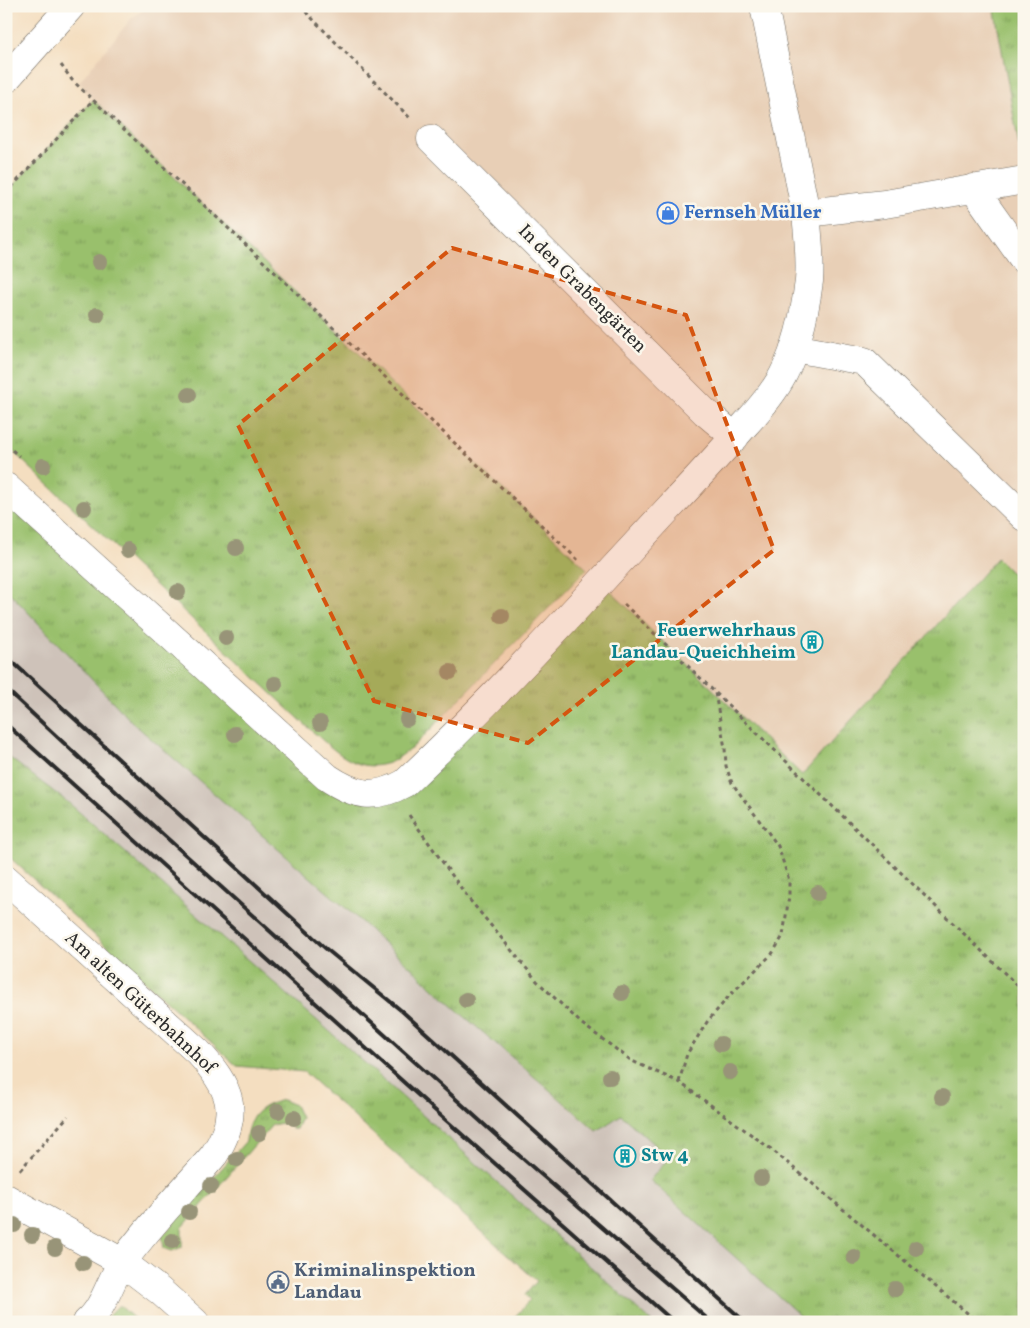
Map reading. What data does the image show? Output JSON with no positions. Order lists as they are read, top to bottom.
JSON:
{
  "streets": {
    "street": ["In den Grabengärten", "Am alten Güterbahnhof"]
  },
  "places": {
    "shop": ["Fernseh Müller"],
    "building": ["Feuerwehrhaus Landau-Queichheim", "Stw 4"],
    "public building": ["Kriminalinspektion Landau"]
  }
}
